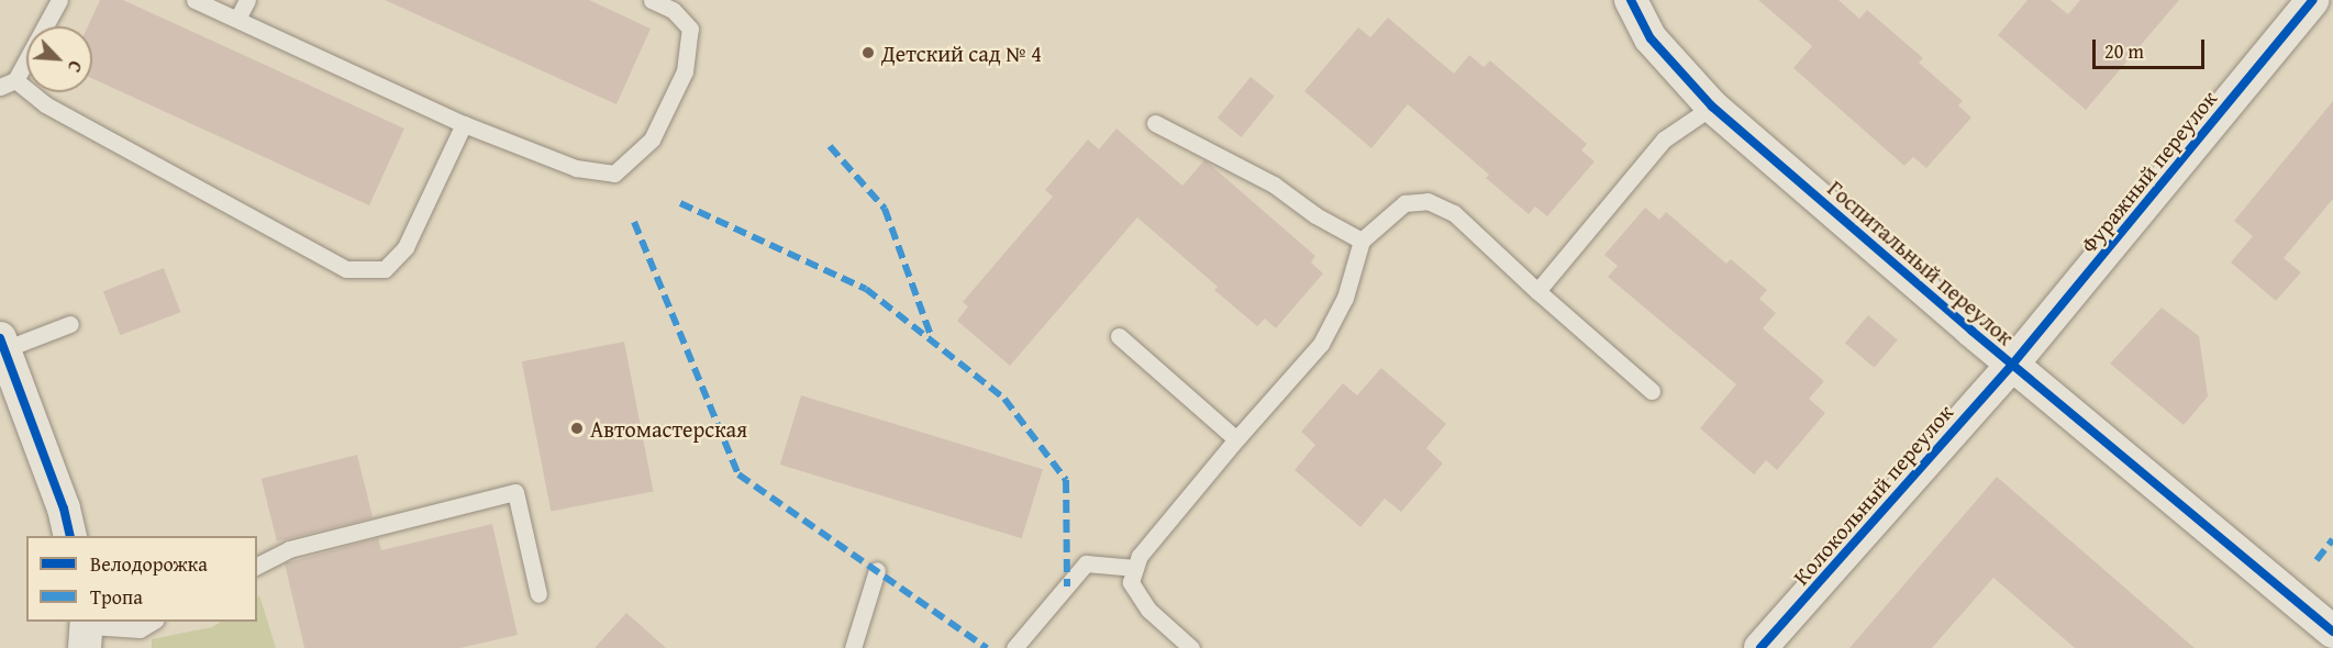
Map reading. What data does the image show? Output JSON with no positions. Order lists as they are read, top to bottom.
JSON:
{
  "streets": {
    "street": ["Фуражный переулок", "Госпитальный переулок", "Колокольный переулок"]
  },
  "crossings": [
    ["Фуражный переулок", "Госпитальный переулок"],
    ["Фуражный переулок", "Колокольный переулок"],
    ["Госпитальный переулок", "Колокольный переулок"]
  ],
  "places": ["Детский сад № 4", "Автомастерская"],
  "legend": ["Велодорожка", "Тропа"],
  "scale_bar": "20 m",
  "north": "bottom right"
}
